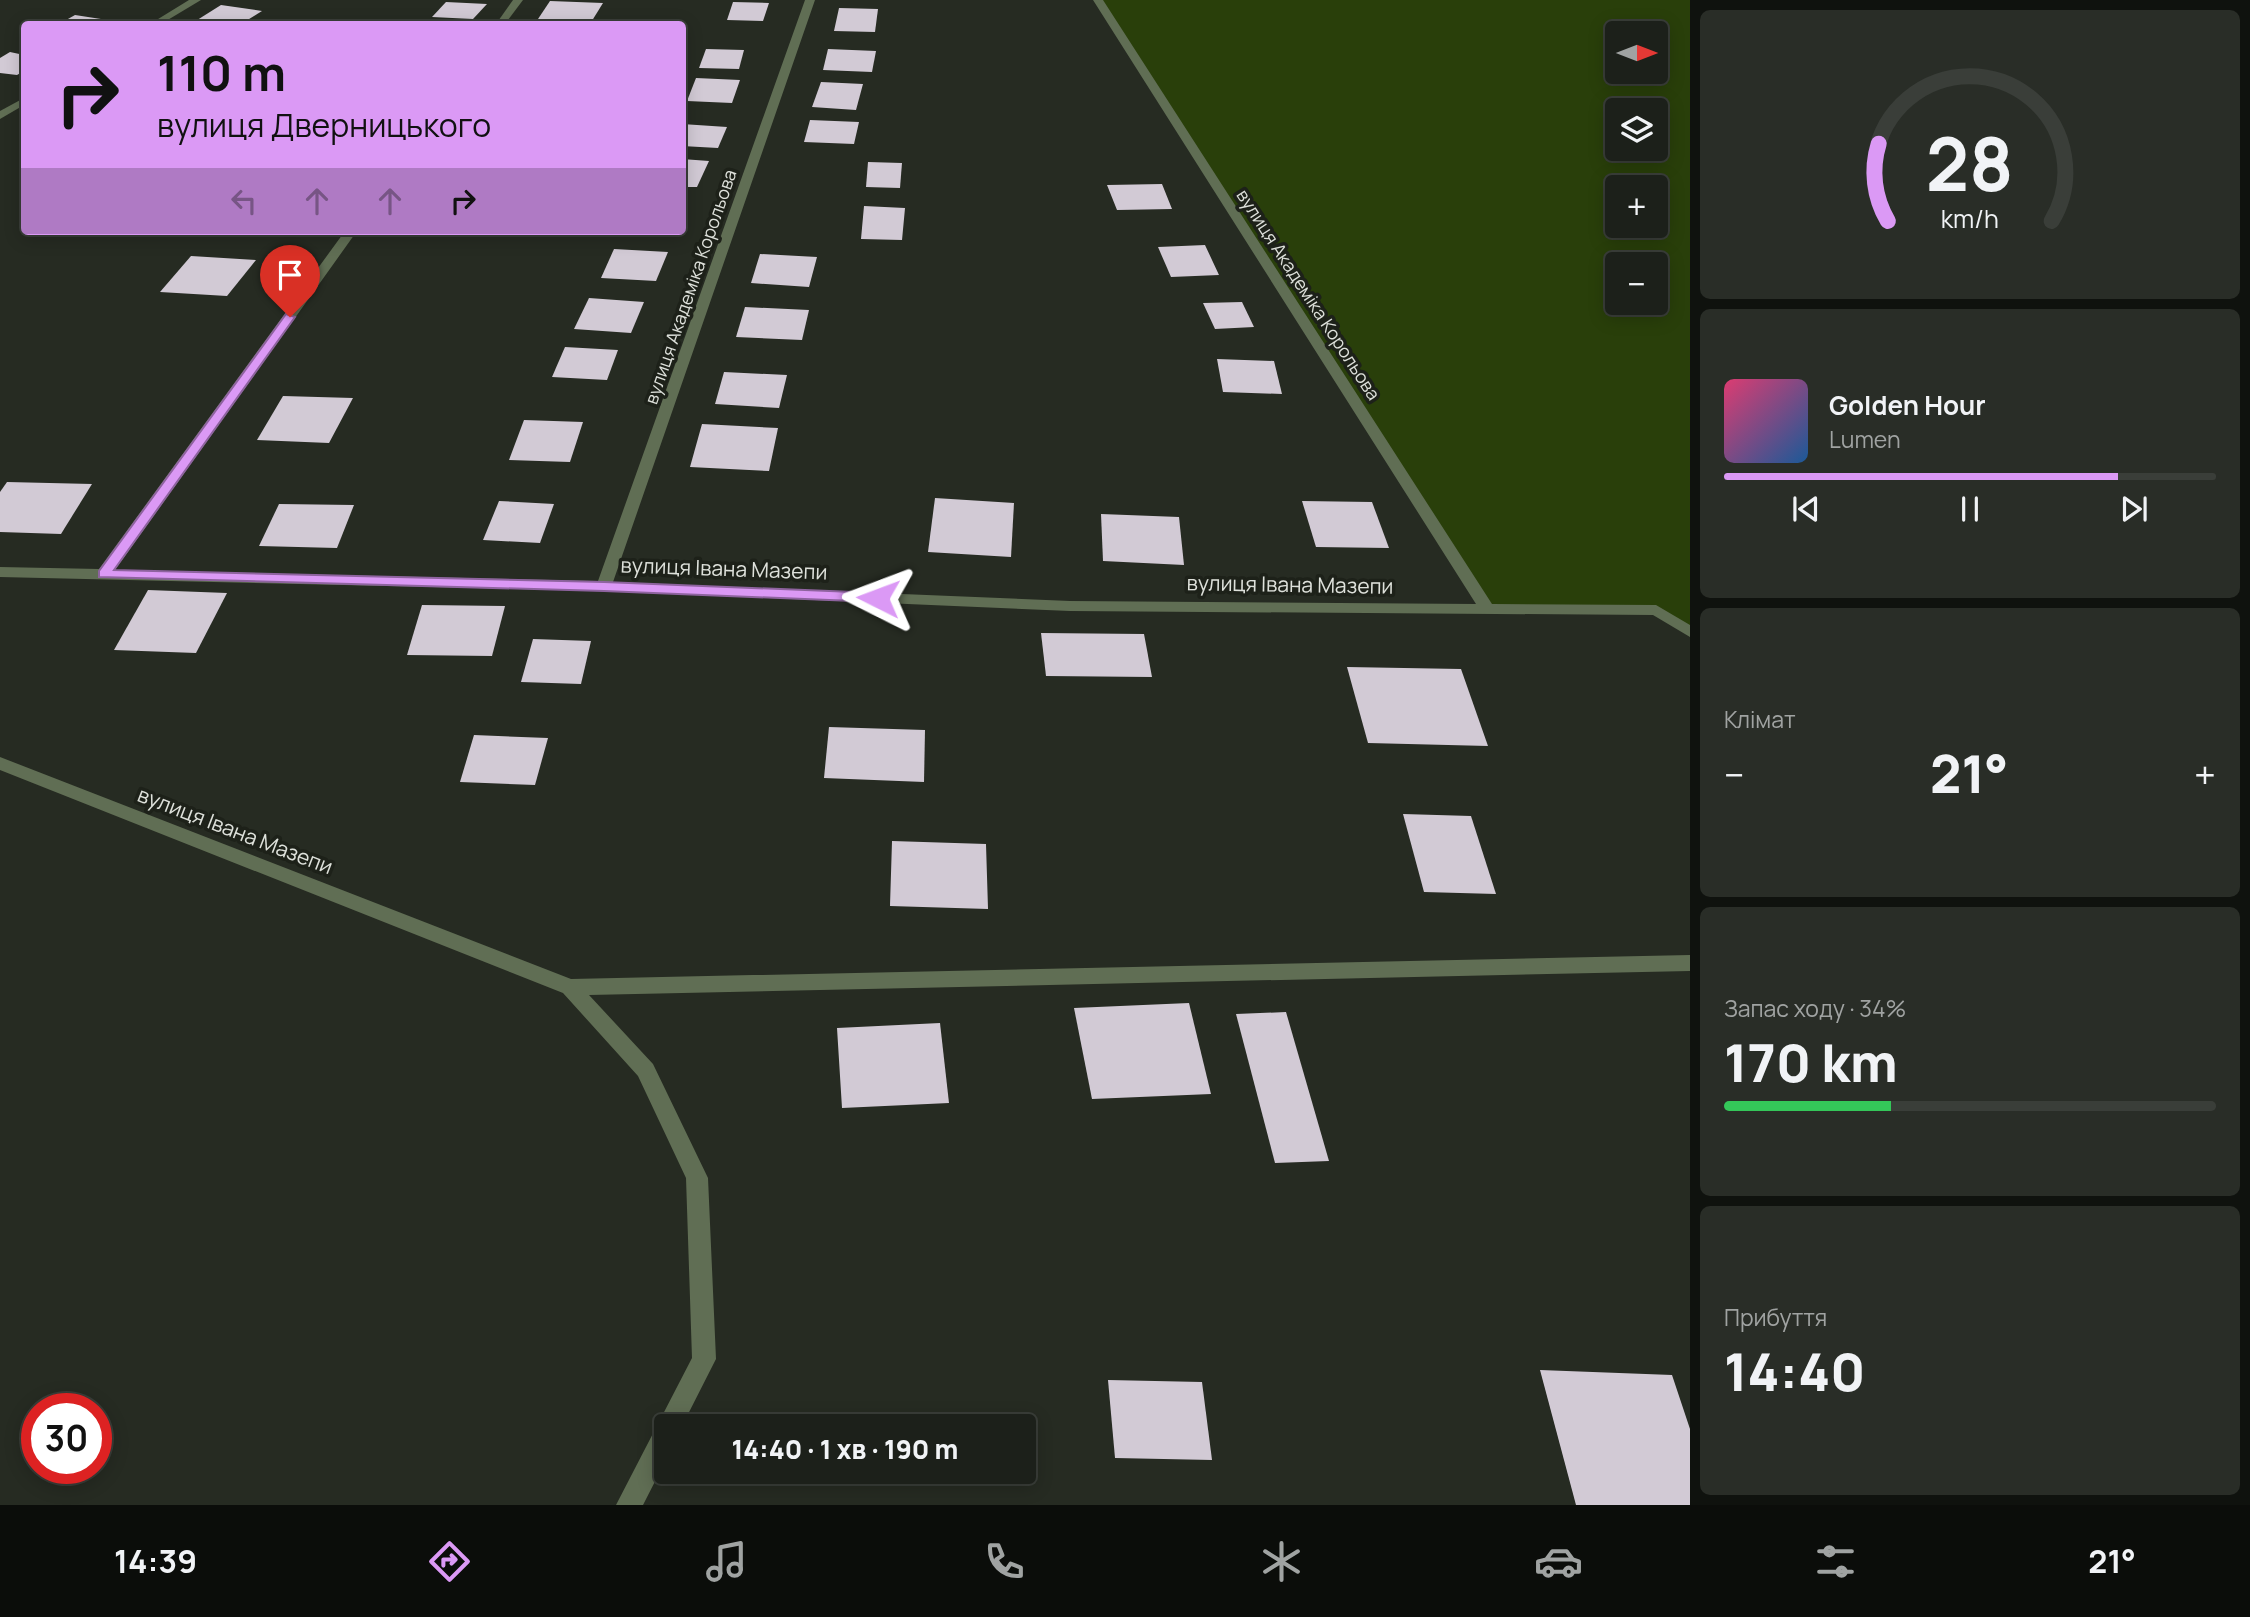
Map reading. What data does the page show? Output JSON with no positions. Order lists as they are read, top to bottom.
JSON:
{
  "streets": {
    "street": ["вулиця Академіка Корольова", "вулиця Івана Мазепи"]
  },
  "crossings": [
    ["вулиця Академіка Корольова", "вулиця Івана Мазепи"]
  ],
  "north": "right",
  "page": {
    "map_buttons": ["+", "−"],
    "turn": ["110 m", "вулиця Дверницького"],
    "song": ["Golden Hour", "Lumen"],
    "tile": [
      "Клімат",
      ["Запас ходу · 34%", "170 km"],
      ["Прибуття", "14:40"]
    ],
    "heat": ["−", "21°", "+"],
    "limit": "30",
    "trip": "14:40 · 1 хв · 190 m",
    "tabs": ["14:39", "21°"],
    "gauge": ["28", "km/h"]
  }
}
